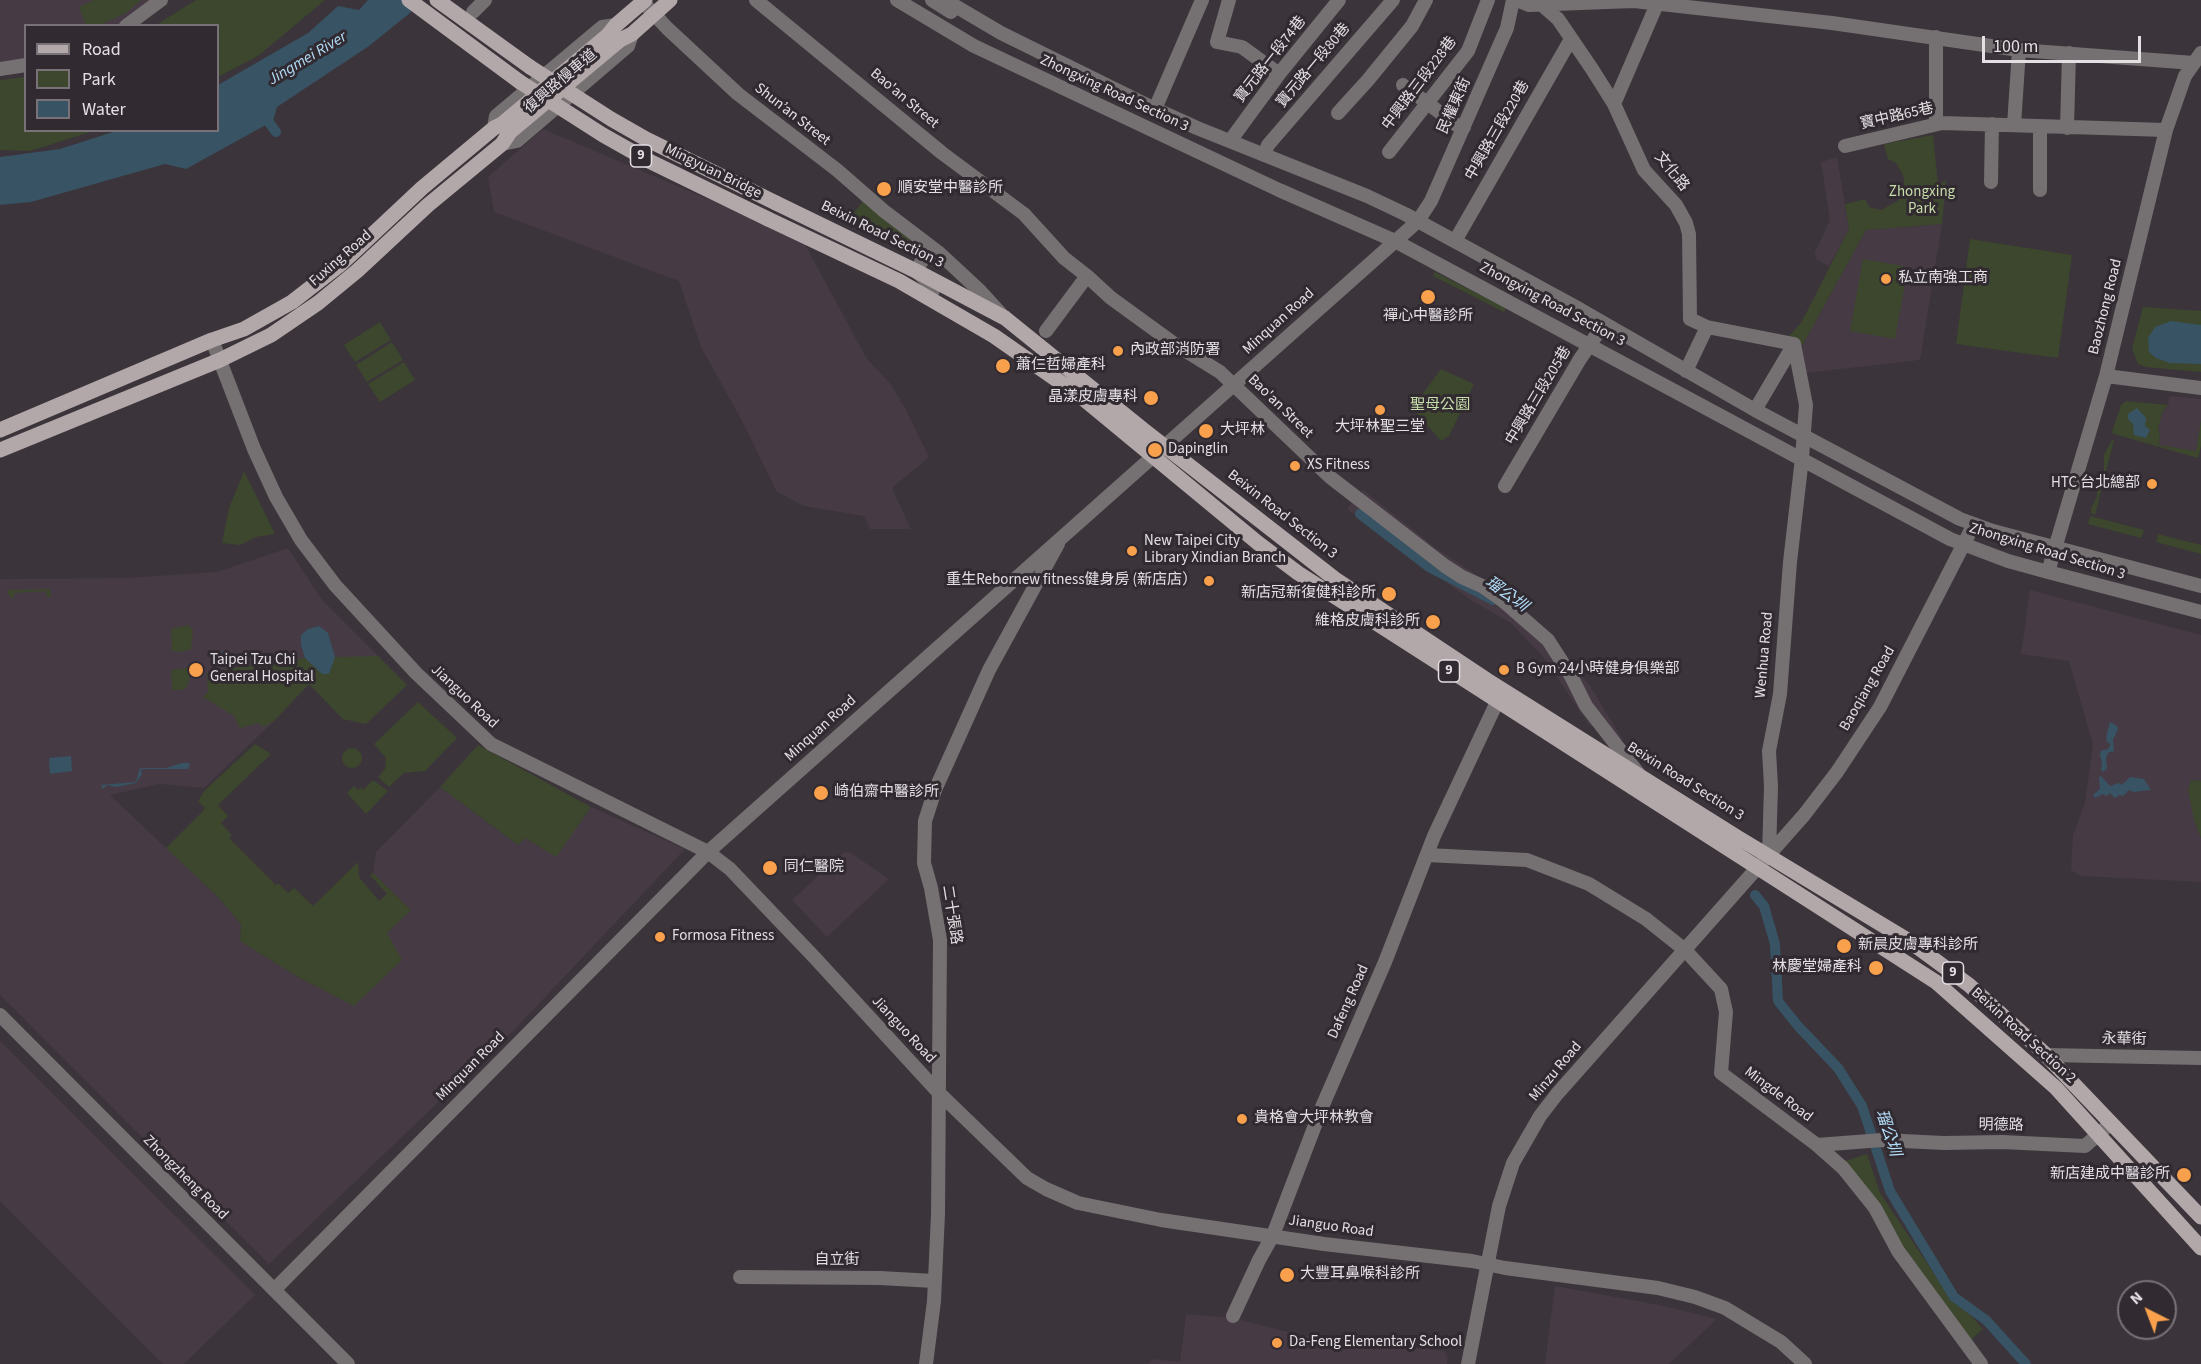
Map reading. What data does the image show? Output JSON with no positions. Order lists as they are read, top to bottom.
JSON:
{
  "streets": {
    "main road": [
      "9",
      "Mingyuan Bridge",
      "Beixin Road Section 3",
      "Fuxing Road",
      "Beixin Road Section 2"
    ],
    "street": [
      "寶元路一段74巷",
      "寶元路一段80巷",
      "中興路三段228巷",
      "Zhongxing Road Section 3",
      "Bao'an Street",
      "民權東街",
      "Shun’an Street",
      "寶中路65巷",
      "中興路三段220巷",
      "文化路",
      "Baozhong Road",
      "Minquan Road",
      "中興路三段205巷",
      "Wenhua Road",
      "Baoqiang Road",
      "Jianguo Road",
      "二十張路",
      "Dafeng Road",
      "永華街",
      "Minzu Road",
      "Mingde Road",
      "明德路",
      "Zhongzheng Road",
      "自立街"
    ]
  },
  "crossings": [
    ["寶元路一段74巷", "Zhongxing Road Section 3"],
    ["寶元路一段80巷", "Zhongxing Road Section 3"],
    ["Zhongxing Road Section 3", "民權東街"],
    ["Zhongxing Road Section 3", "中興路三段220巷"],
    ["Zhongxing Road Section 3", "Baozhong Road"],
    ["Zhongxing Road Section 3", "Minquan Road"],
    ["Zhongxing Road Section 3", "中興路三段205巷"],
    ["Zhongxing Road Section 3", "Wenhua Road"],
    ["Zhongxing Road Section 3", "Baoqiang Road"],
    ["Bao'an Street", "Beixin Road Section 3"],
    ["Bao'an Street", "Minquan Road"],
    ["民權東街", "Minquan Road"],
    ["Shun’an Street", "Beixin Road Section 3"],
    ["Shun’an Street", "Fuxing Road"],
    ["寶中路65巷", "Baozhong Road"],
    ["Mingyuan Bridge", "Beixin Road Section 3"],
    ["Beixin Road Section 3", "Minquan Road"],
    ["Beixin Road Section 3", "Wenhua Road"],
    ["Beixin Road Section 3", "Baoqiang Road"],
    ["Beixin Road Section 3", "Dafeng Road"],
    ["Beixin Road Section 3", "Beixin Road Section 2"],
    ["Beixin Road Section 3", "Minzu Road"],
    ["Fuxing Road", "Jianguo Road"],
    ["Minquan Road", "Jianguo Road"],
    ["Minquan Road", "二十張路"],
    ["Minquan Road", "Zhongzheng Road"],
    ["Wenhua Road", "Baoqiang Road"],
    ["Wenhua Road", "Beixin Road Section 2"],
    ["Wenhua Road", "Minzu Road"],
    ["Baoqiang Road", "Beixin Road Section 2"],
    ["Baoqiang Road", "Minzu Road"],
    ["Jianguo Road", "二十張路"],
    ["Jianguo Road", "Dafeng Road"],
    ["Jianguo Road", "Minzu Road"],
    ["二十張路", "自立街"],
    ["Dafeng Road", "Mingde Road"],
    ["Beixin Road Section 2", "永華街"],
    ["Beixin Road Section 2", "Minzu Road"],
    ["Beixin Road Section 2", "明德路"],
    ["Minzu Road", "Mingde Road"],
    ["Mingde Road", "明德路"]
  ],
  "water": ["Jingmei River", "瑠公圳"],
  "parks": ["Zhongxing Park", "聖母公園"],
  "places": [
    "順安堂中醫診所",
    "私立南強工商",
    "禪心中醫診所",
    "內政部消防署",
    "蕭仁哲婦產科",
    "晶漾皮膚專科",
    "大坪林聖三堂",
    "大坪林",
    "Dapinglin",
    "XS Fitness",
    "HTC 台北總部",
    "New Taipei City Library Xindian Branch",
    "重生Rebornew fitness健身房 (新店店）",
    "新店冠新復健科診所",
    "維格皮膚科診所",
    "Taipei Tzu Chi General Hospital",
    "B Gym 24小時健身俱樂部",
    "崎伯齋中醫診所",
    "同仁醫院",
    "Formosa Fitness",
    "新晨皮膚專科診所",
    "林慶堂婦產科",
    "貴格會大坪林教會",
    "新店建成中醫診所",
    "大豐耳鼻喉科診所",
    "Da-Feng Elementary School"
  ],
  "legend": ["Road", "Park", "Water"],
  "scale_bar": "100 m",
  "north": "top left"
}
